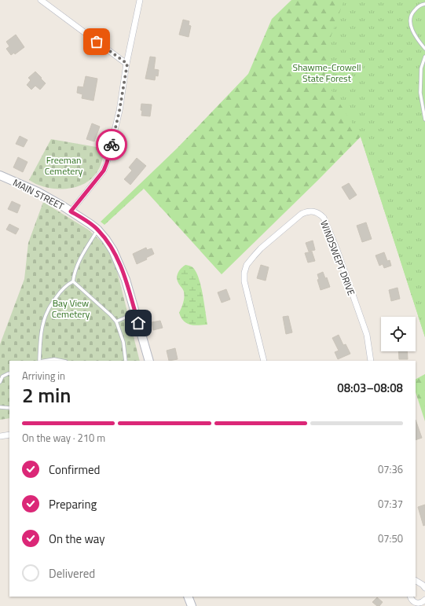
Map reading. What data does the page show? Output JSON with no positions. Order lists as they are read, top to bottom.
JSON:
{
  "streets": {
    "main road": ["MAIN STREET"],
    "street": ["WINDSWEPT DRIVE"]
  },
  "parks": ["Shawme-Crowell State Forest", "Freeman Cemetery", "Bay View Cemetery"],
  "page": {
    "heading": ["2 min", "Arriving in", "08:03–08:08"],
    "bar": "On the way · 210 m",
    "list": [
      ["Confirmed", "07:36"],
      ["Preparing", "07:37"],
      ["On the way", "07:50"],
      "Delivered"
    ]
  }
}
